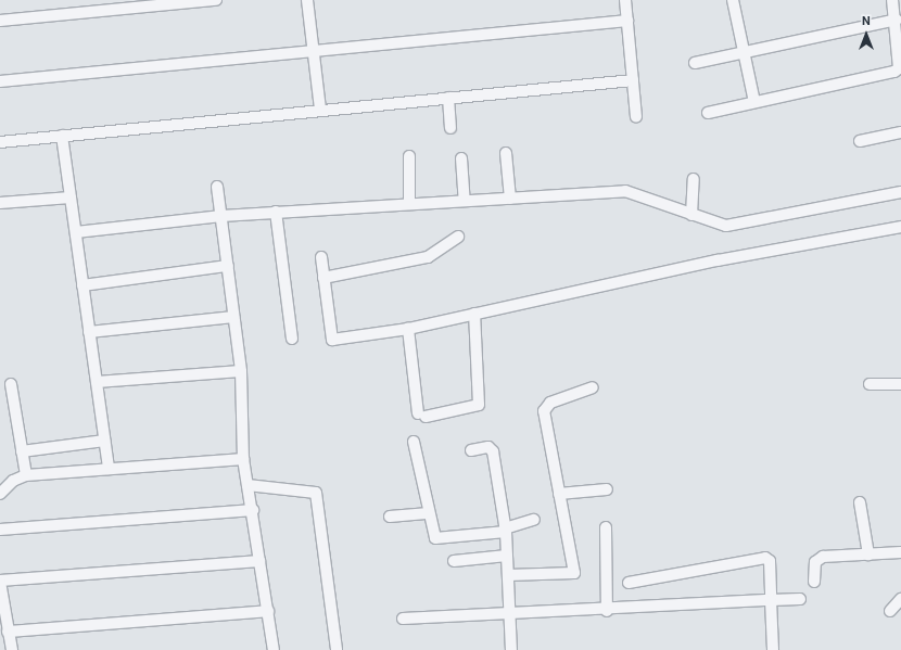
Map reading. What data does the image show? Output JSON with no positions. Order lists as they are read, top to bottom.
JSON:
{
  "north": "top"
}
